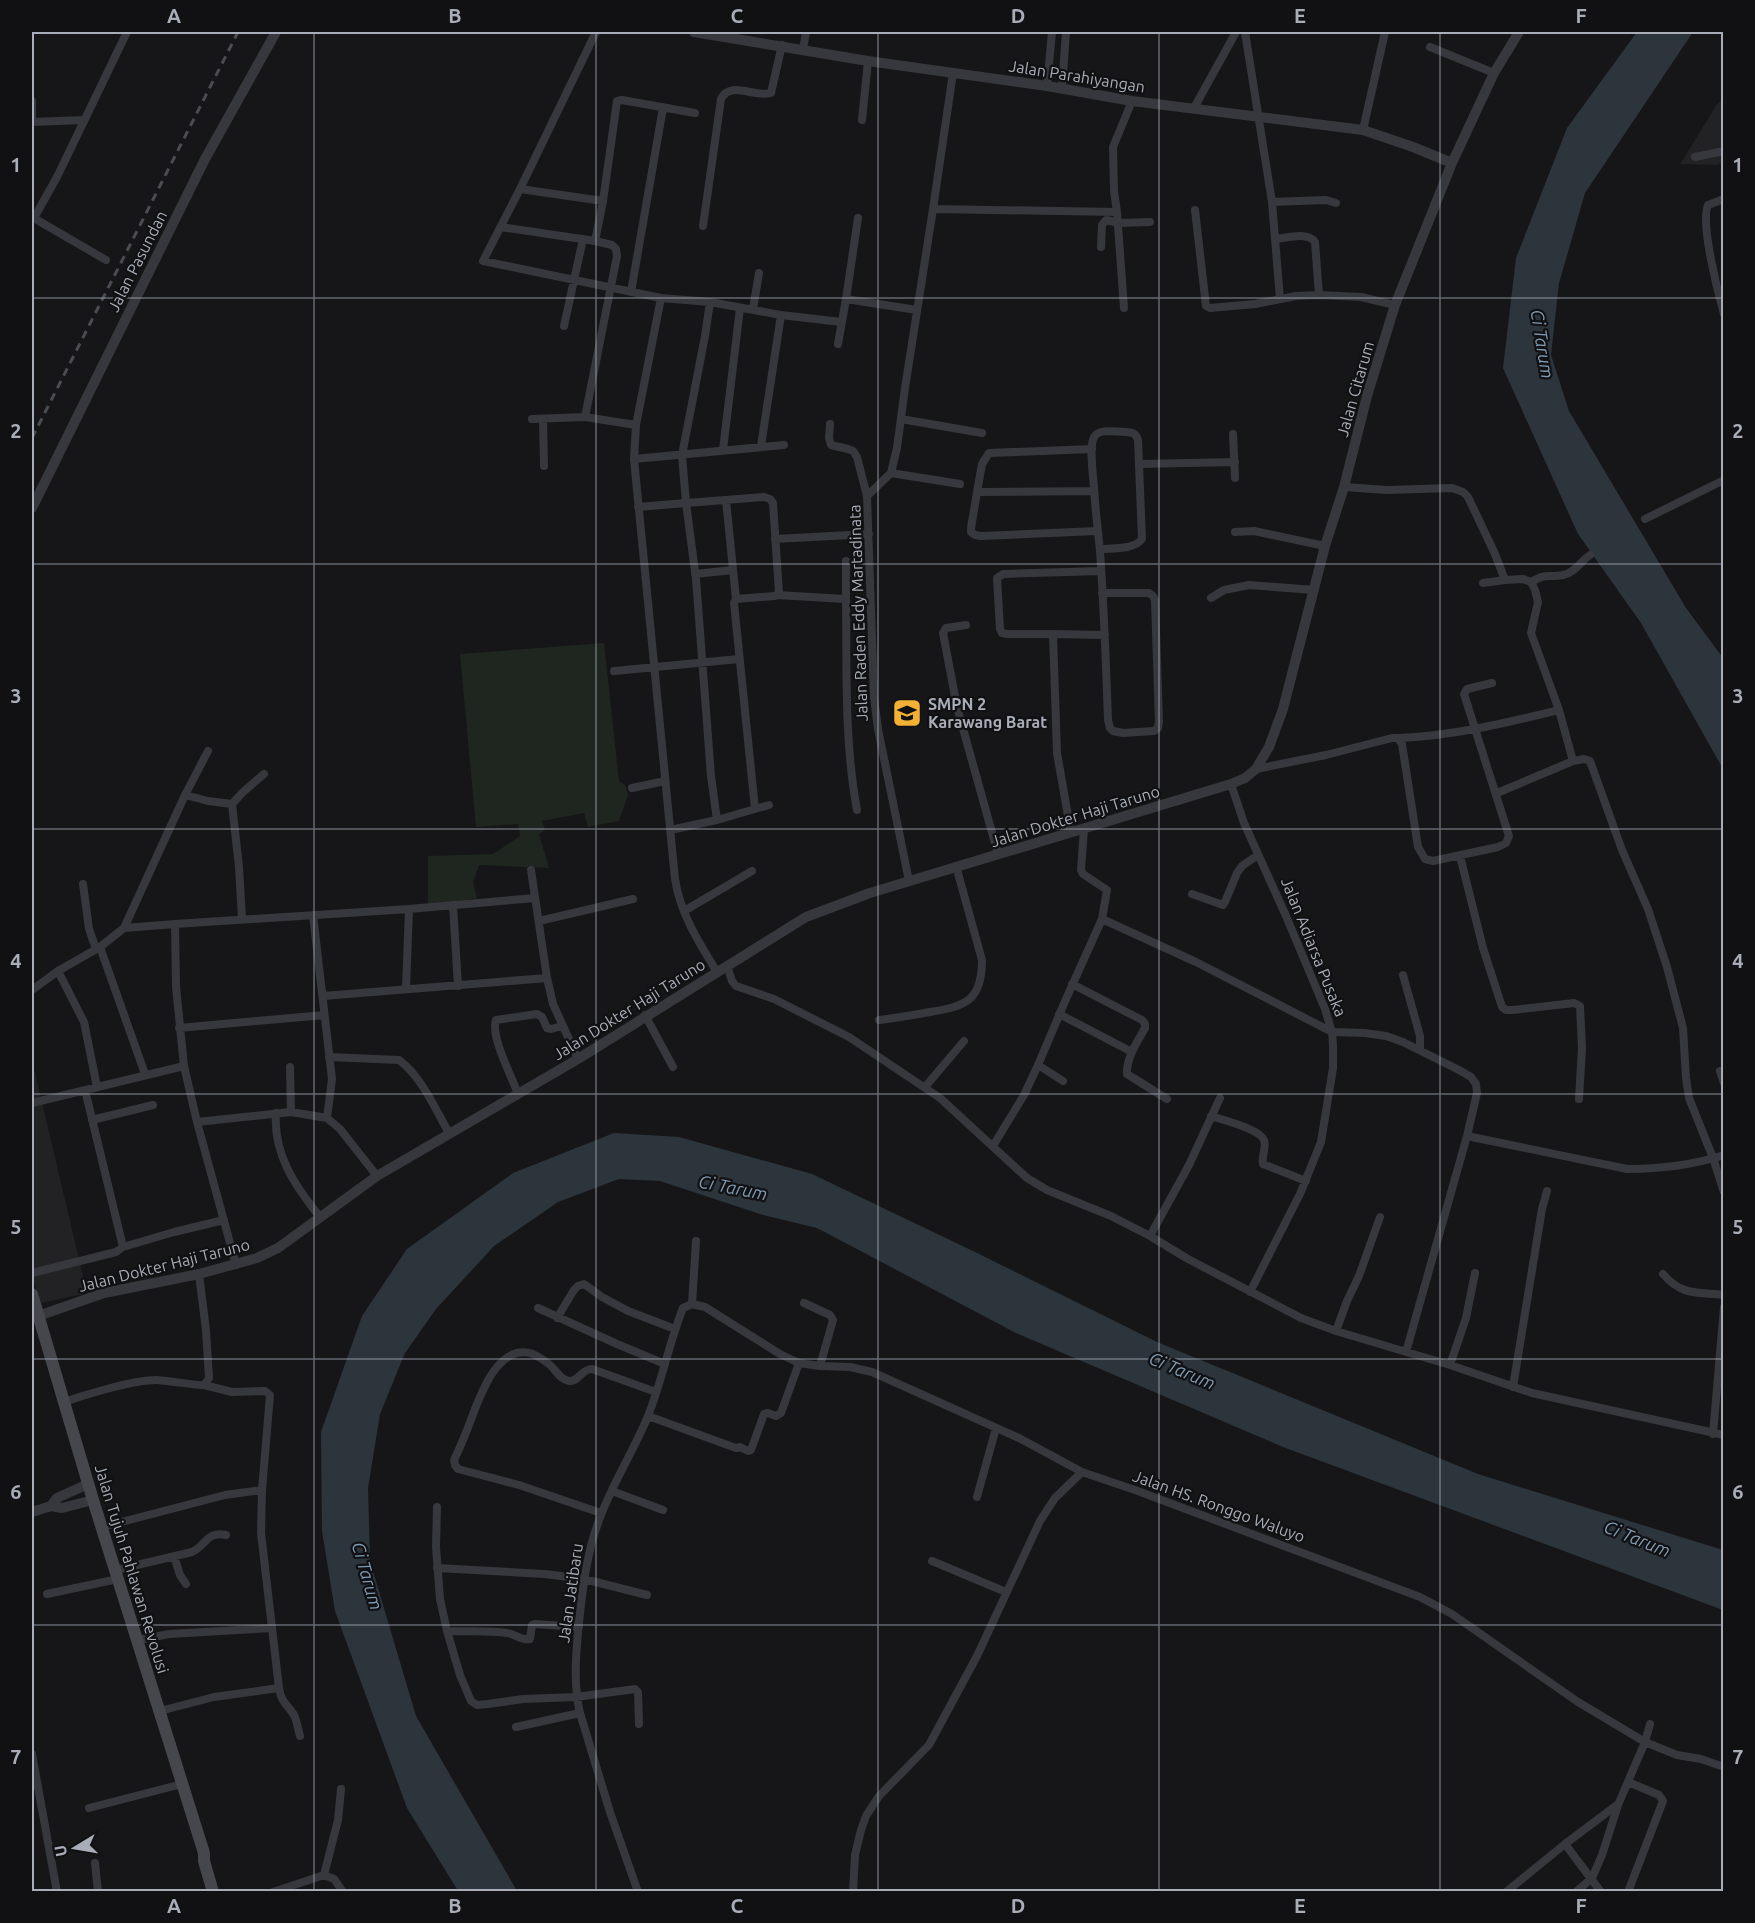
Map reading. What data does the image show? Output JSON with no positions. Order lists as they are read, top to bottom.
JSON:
{
  "streets": {
    "main road": ["Jalan Tujuh Pahlawan Revolusi"],
    "street": [
      "Jalan Parahiyangan",
      "Jalan Pasundan",
      "Jalan Citarum",
      "Jalan Raden Eddy Martadinata",
      "Jalan Dokter Haji Taruno",
      "Jalan Adiarsa Pusaka",
      "Jalan HS. Ronggo Waluyo",
      "Jalan Jatibaru"
    ]
  },
  "crossings": [
    ["Jalan Parahiyangan", "Jalan Citarum"],
    ["Jalan Citarum", "Jalan Dokter Haji Taruno"],
    ["Jalan Raden Eddy Martadinata", "Jalan Dokter Haji Taruno"],
    ["Jalan Dokter Haji Taruno", "Jalan Adiarsa Pusaka"],
    ["Jalan Dokter Haji Taruno", "Jalan Tujuh Pahlawan Revolusi"],
    ["Jalan HS. Ronggo Waluyo", "Jalan Jatibaru"]
  ],
  "water": ["Ci Tarum"],
  "places": {
    "school or university": ["SMPN 2 Karawang Barat"]
  },
  "north": "left",
  "grid": {
    "columns": [
      "A",
      "B",
      "C",
      "D",
      "E",
      "F"
    ],
    "rows": [
      "1",
      "2",
      "3",
      "4",
      "5",
      "6",
      "7"
    ]
  }
}
